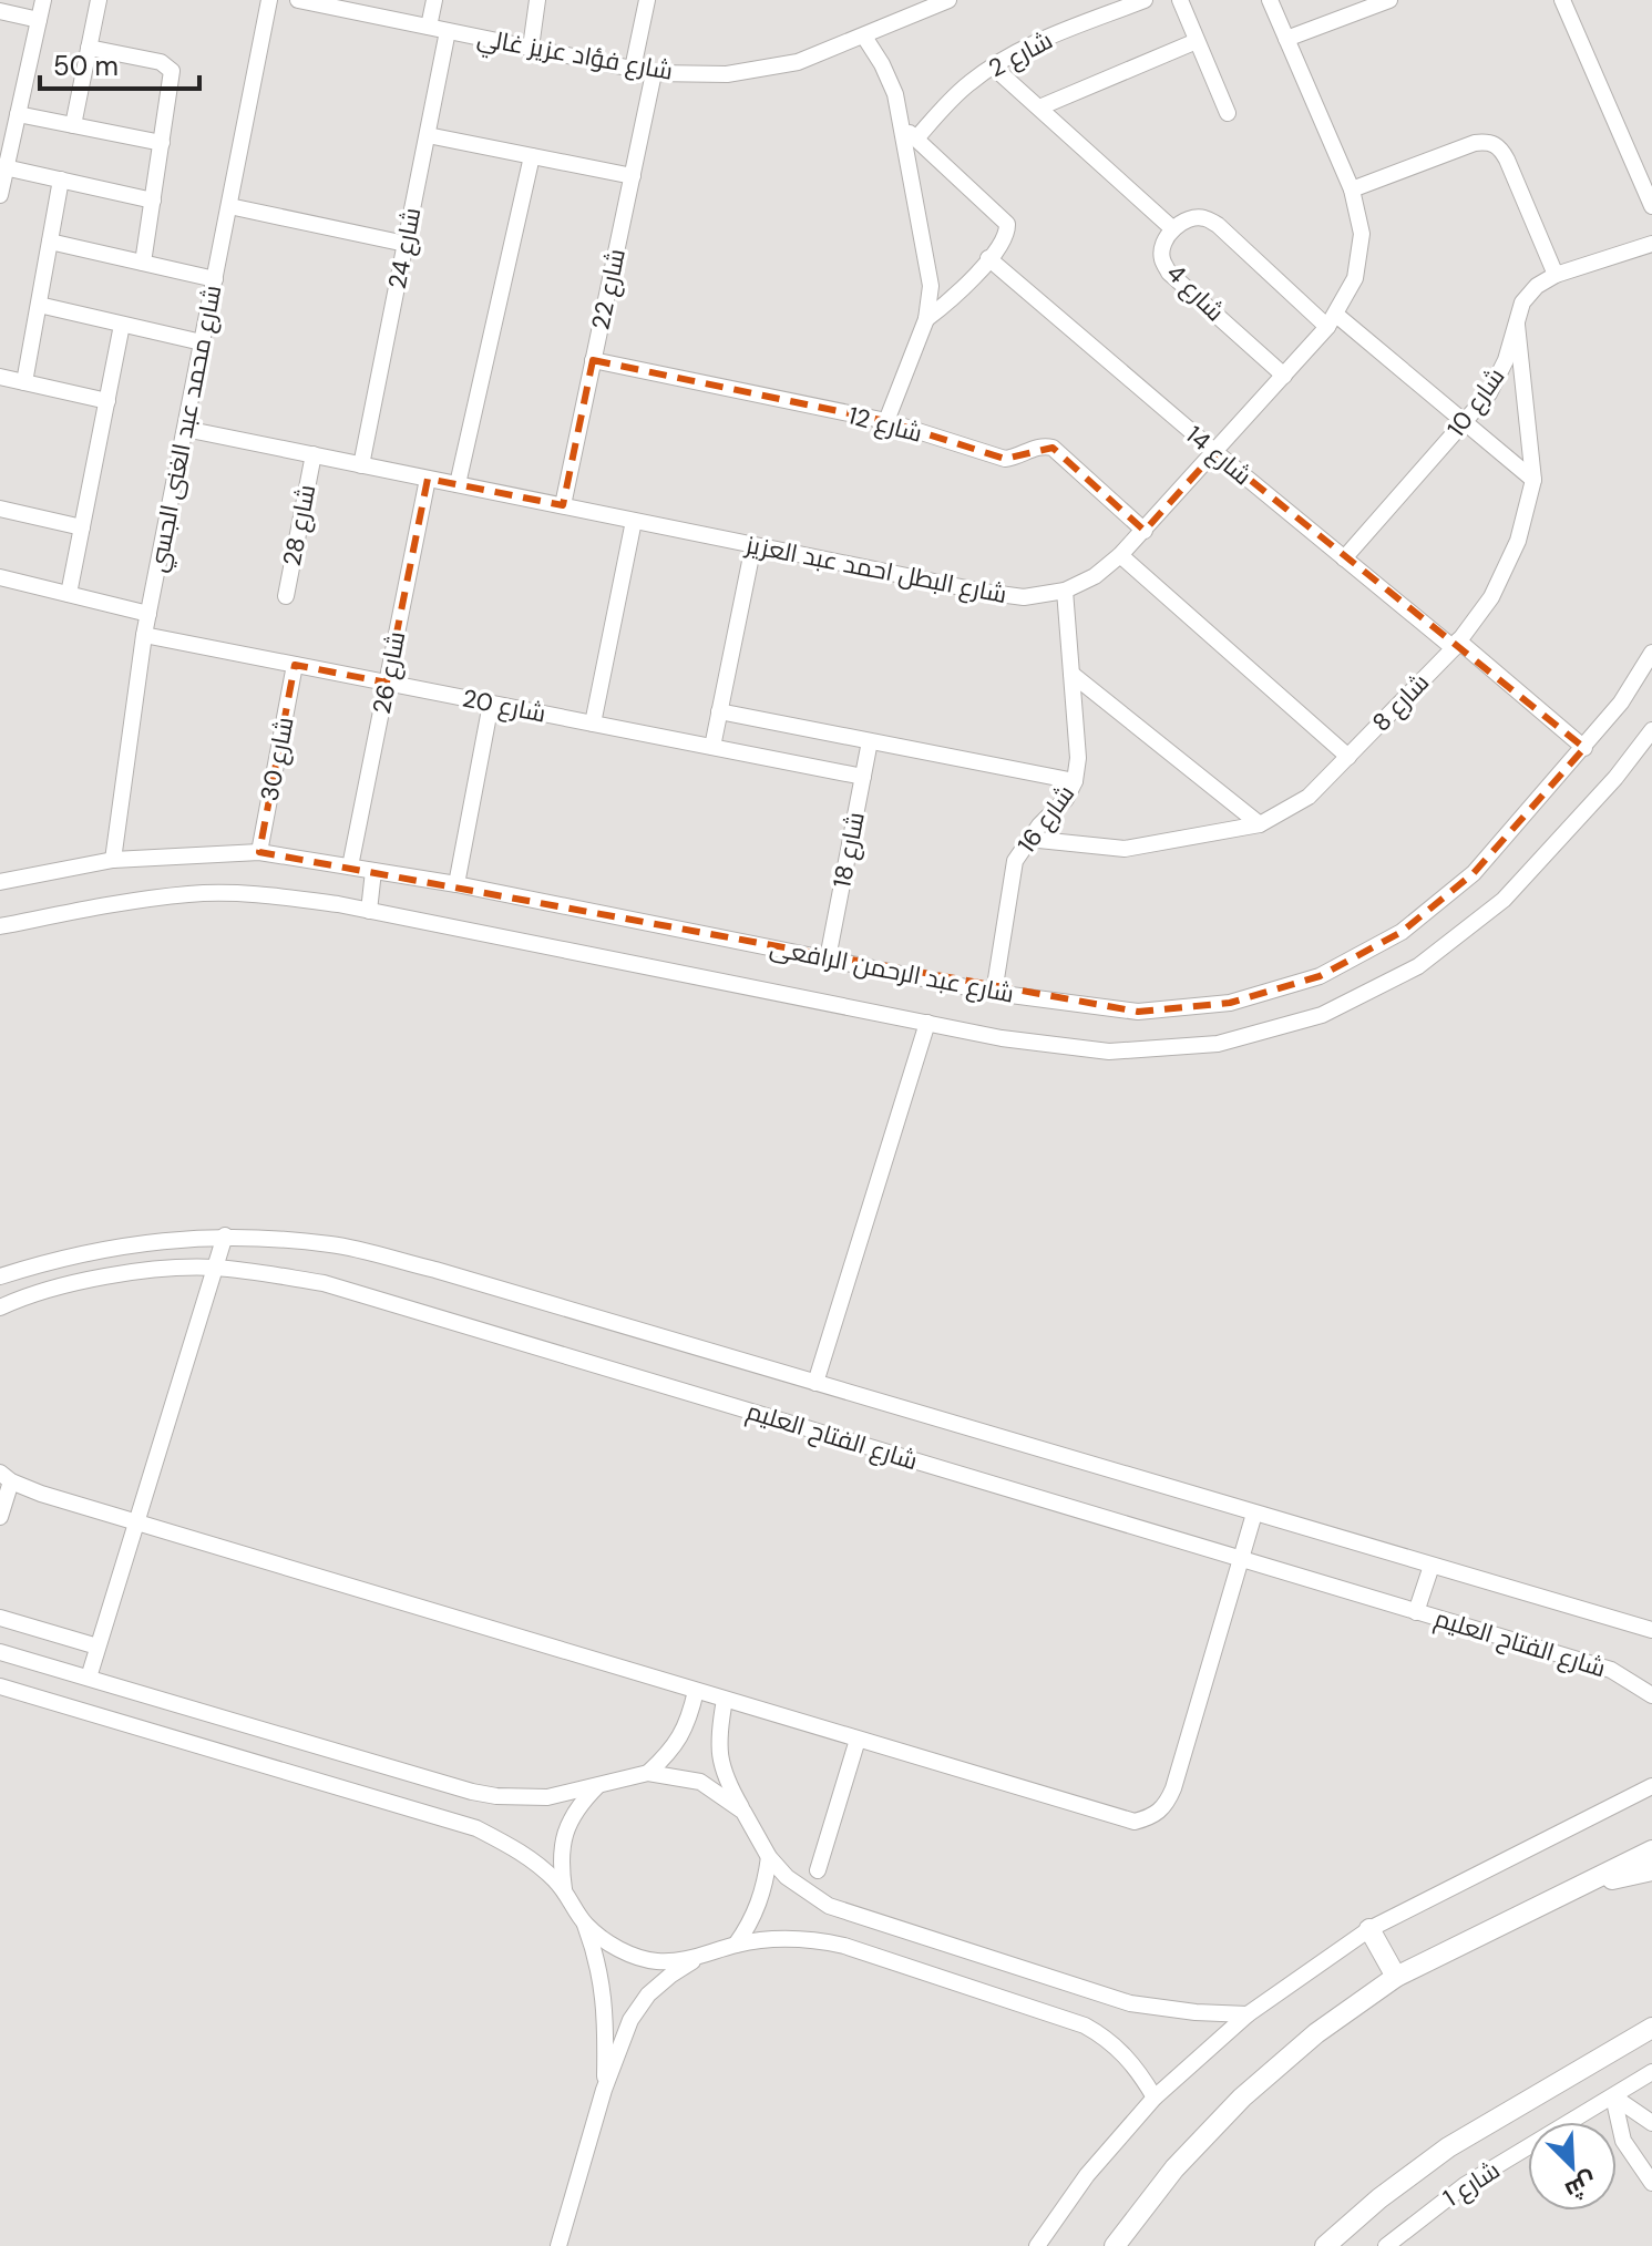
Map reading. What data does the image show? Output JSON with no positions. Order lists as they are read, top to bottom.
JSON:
{
  "streets": {
    "street": [
      "شارع فؤاد عزيز غالي",
      "شارع 2",
      "شارع 24",
      "شارع 22",
      "شارع 4",
      "شارع 10",
      "شارع 12",
      "شارع محمد عبد الغنى الجسي",
      "شارع 14",
      "شارع 28",
      "شارع البطل احمد عبد العزيز",
      "شارع 26",
      "شارع 8",
      "شارع 20",
      "شارع 30",
      "شارع 16",
      "شارع 18",
      "شارع عبد الرحمن الرافعى",
      "شارع الفتاح العليم",
      "شارع 1"
    ]
  },
  "crossings": [
    ["شارع فؤاد عزيز غالي", "شارع 24"],
    ["شارع فؤاد عزيز غالي", "شارع 22"],
    ["شارع 24", "شارع البطل احمد عبد العزيز"],
    ["شارع 22", "شارع 12"],
    ["شارع 22", "شارع البطل احمد عبد العزيز"],
    ["شارع 4", "شارع 10"],
    ["شارع 4", "شارع البطل احمد عبد العزيز"],
    ["شارع 4", "شارع 8"],
    ["شارع 10", "شارع 14"],
    ["شارع 10", "شارع 8"],
    ["شارع 12", "شارع البطل احمد عبد العزيز"],
    ["شارع محمد عبد الغنى الجسي", "شارع البطل احمد عبد العزيز"],
    ["شارع محمد عبد الغنى الجسي", "شارع 20"],
    ["شارع محمد عبد الغنى الجسي", "شارع عبد الرحمن الرافعى"],
    ["شارع 14", "شارع البطل احمد عبد العزيز"],
    ["شارع 14", "شارع 8"],
    ["شارع 14", "شارع عبد الرحمن الرافعى"],
    ["شارع 28", "شارع البطل احمد عبد العزيز"],
    ["شارع البطل احمد عبد العزيز", "شارع 26"],
    ["شارع البطل احمد عبد العزيز", "شارع 16"],
    ["شارع 26", "شارع 20"],
    ["شارع 26", "شارع عبد الرحمن الرافعى"],
    ["شارع 8", "شارع 16"],
    ["شارع 20", "شارع 30"],
    ["شارع 20", "شارع 18"],
    ["شارع 30", "شارع عبد الرحمن الرافعى"],
    ["شارع 16", "شارع عبد الرحمن الرافعى"],
    ["شارع 18", "شارع عبد الرحمن الرافعى"]
  ],
  "scale_bar": "50 m",
  "north": "bottom right"
}
